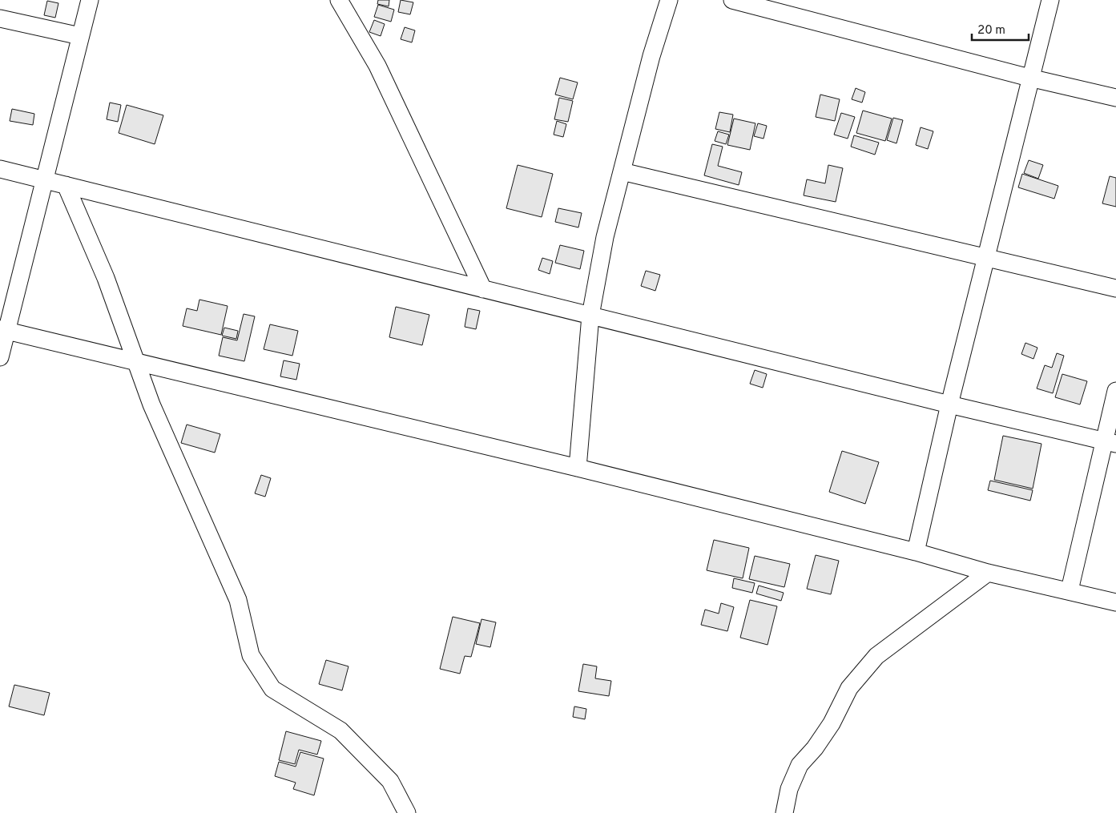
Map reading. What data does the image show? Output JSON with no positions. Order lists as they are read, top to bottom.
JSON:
{
  "scale_bar": "20 m"
}
